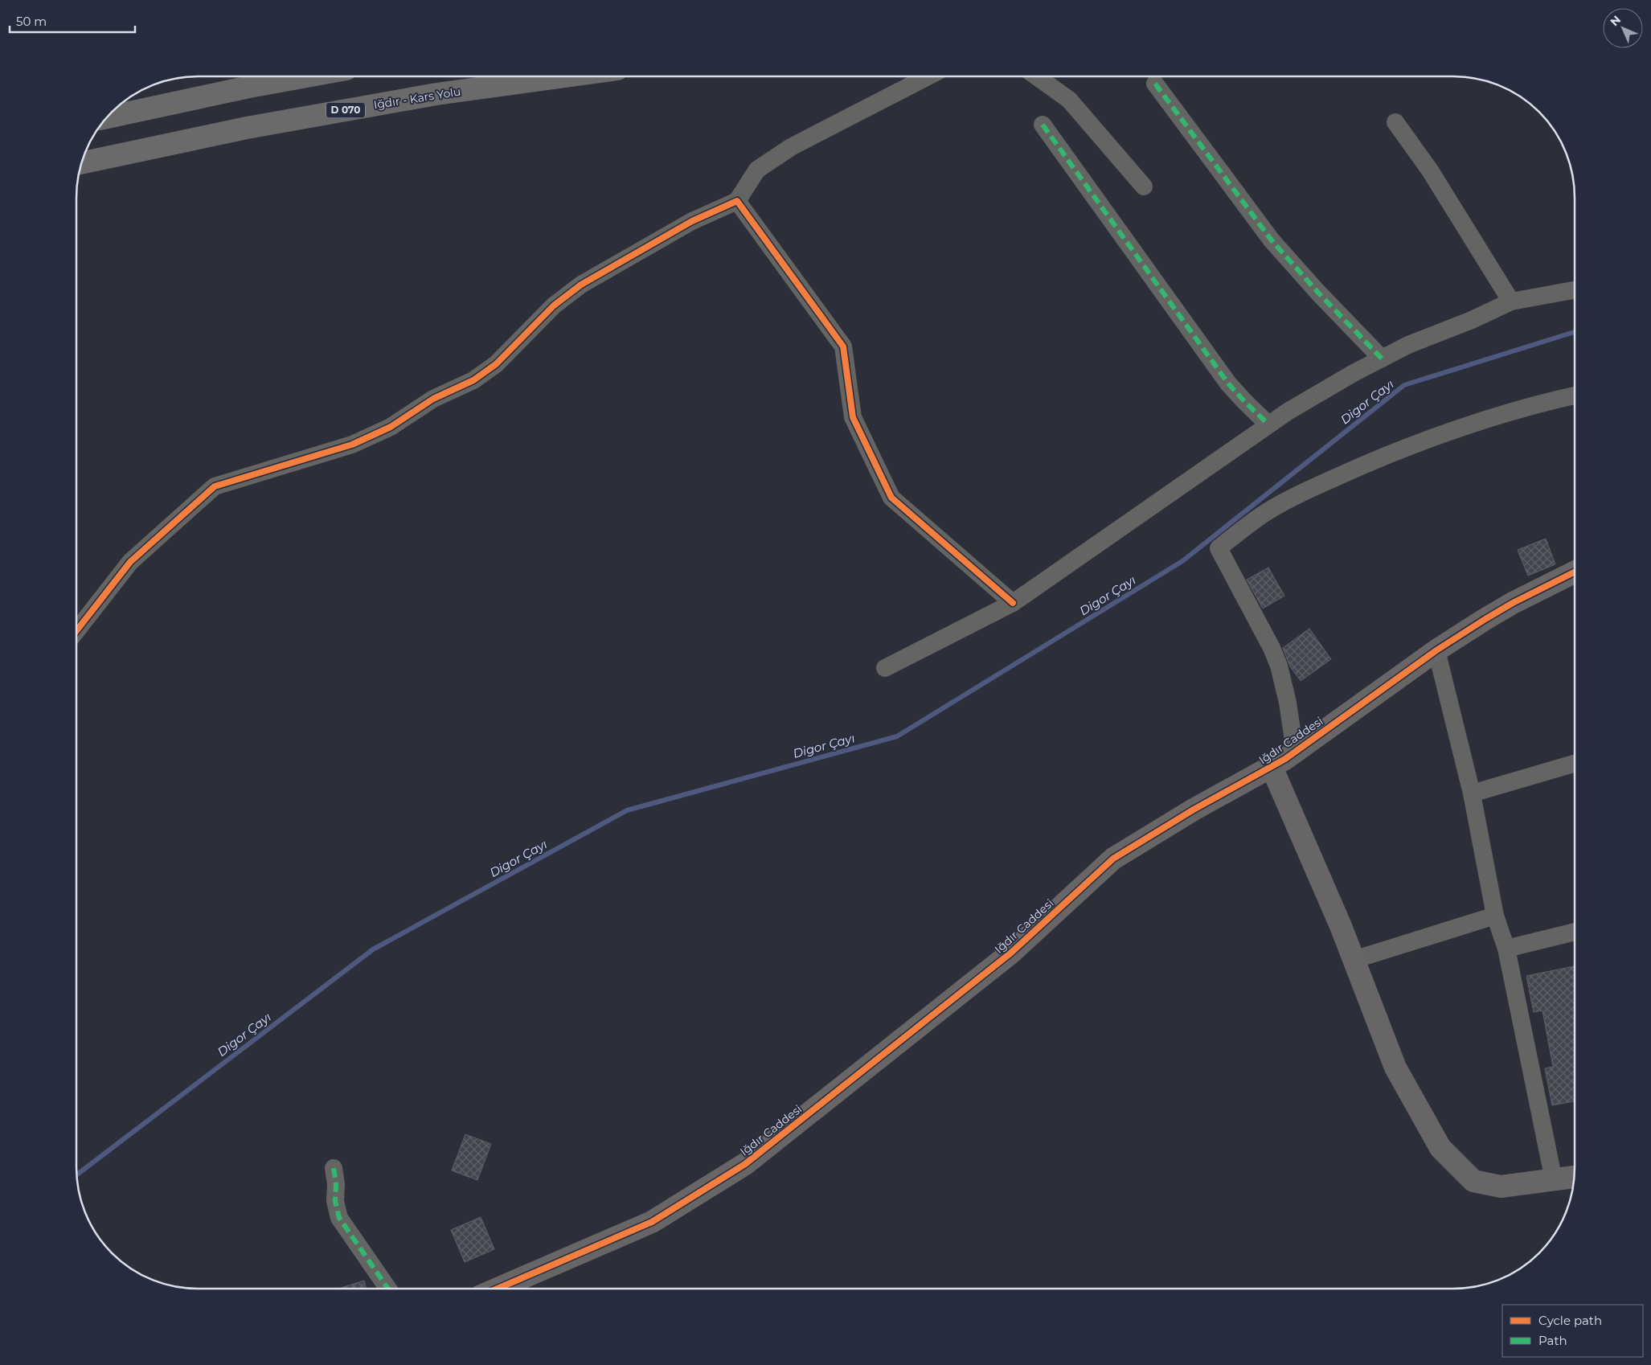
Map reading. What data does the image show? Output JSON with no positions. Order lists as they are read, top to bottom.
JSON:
{
  "streets": {
    "highway": ["Iğdır - Kars Yolu", "D 070"],
    "street": ["Iğdır Caddesi"]
  },
  "water": ["Digor Çayı"],
  "legend": ["Cycle path", "Path"],
  "scale_bar": "50 m",
  "north": "top left"
}
